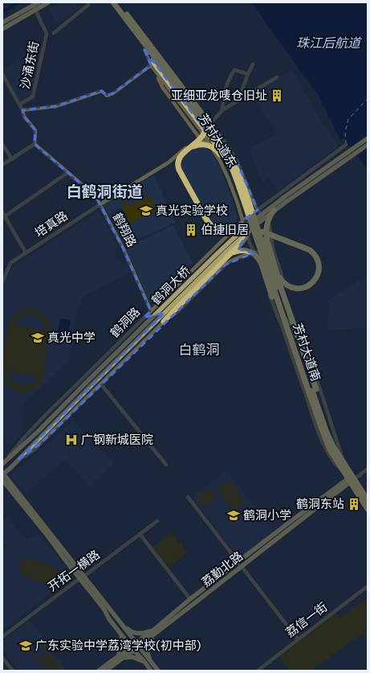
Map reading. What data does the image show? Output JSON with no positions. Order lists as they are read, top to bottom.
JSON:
{
  "streets": {
    "highway": ["芳村大道东", "芳村大道南"],
    "main road": ["鹤洞大桥", "荔勤北路"],
    "street": [
      "沙涌东街",
      "培真路",
      "鹤翔路",
      "鹤洞路",
      "开拓一横路",
      "荔信一街"
    ]
  },
  "crossings": [
    ["芳村大道东", "鹤洞路"],
    ["芳村大道东", "芳村大道南"],
    ["培真路", "鹤翔路"],
    ["鹤翔路", "鹤洞路"],
    ["鹤洞大桥", "鹤洞路"],
    ["芳村大道南", "荔勤北路"]
  ],
  "districts": ["白鹤洞街道", "白鹤洞"],
  "water": ["珠江后航道"],
  "places": {
    "building": ["亚细亚龙唛仓旧址", "伯捷旧居", "鹤洞东站"],
    "school or university": [
      "真光实验学校",
      "真光中学",
      "鹤洞小学",
      "广东实验中学荔湾学校(初中部)"
    ],
    "hospital": ["广钢新城医院"]
  }
}
